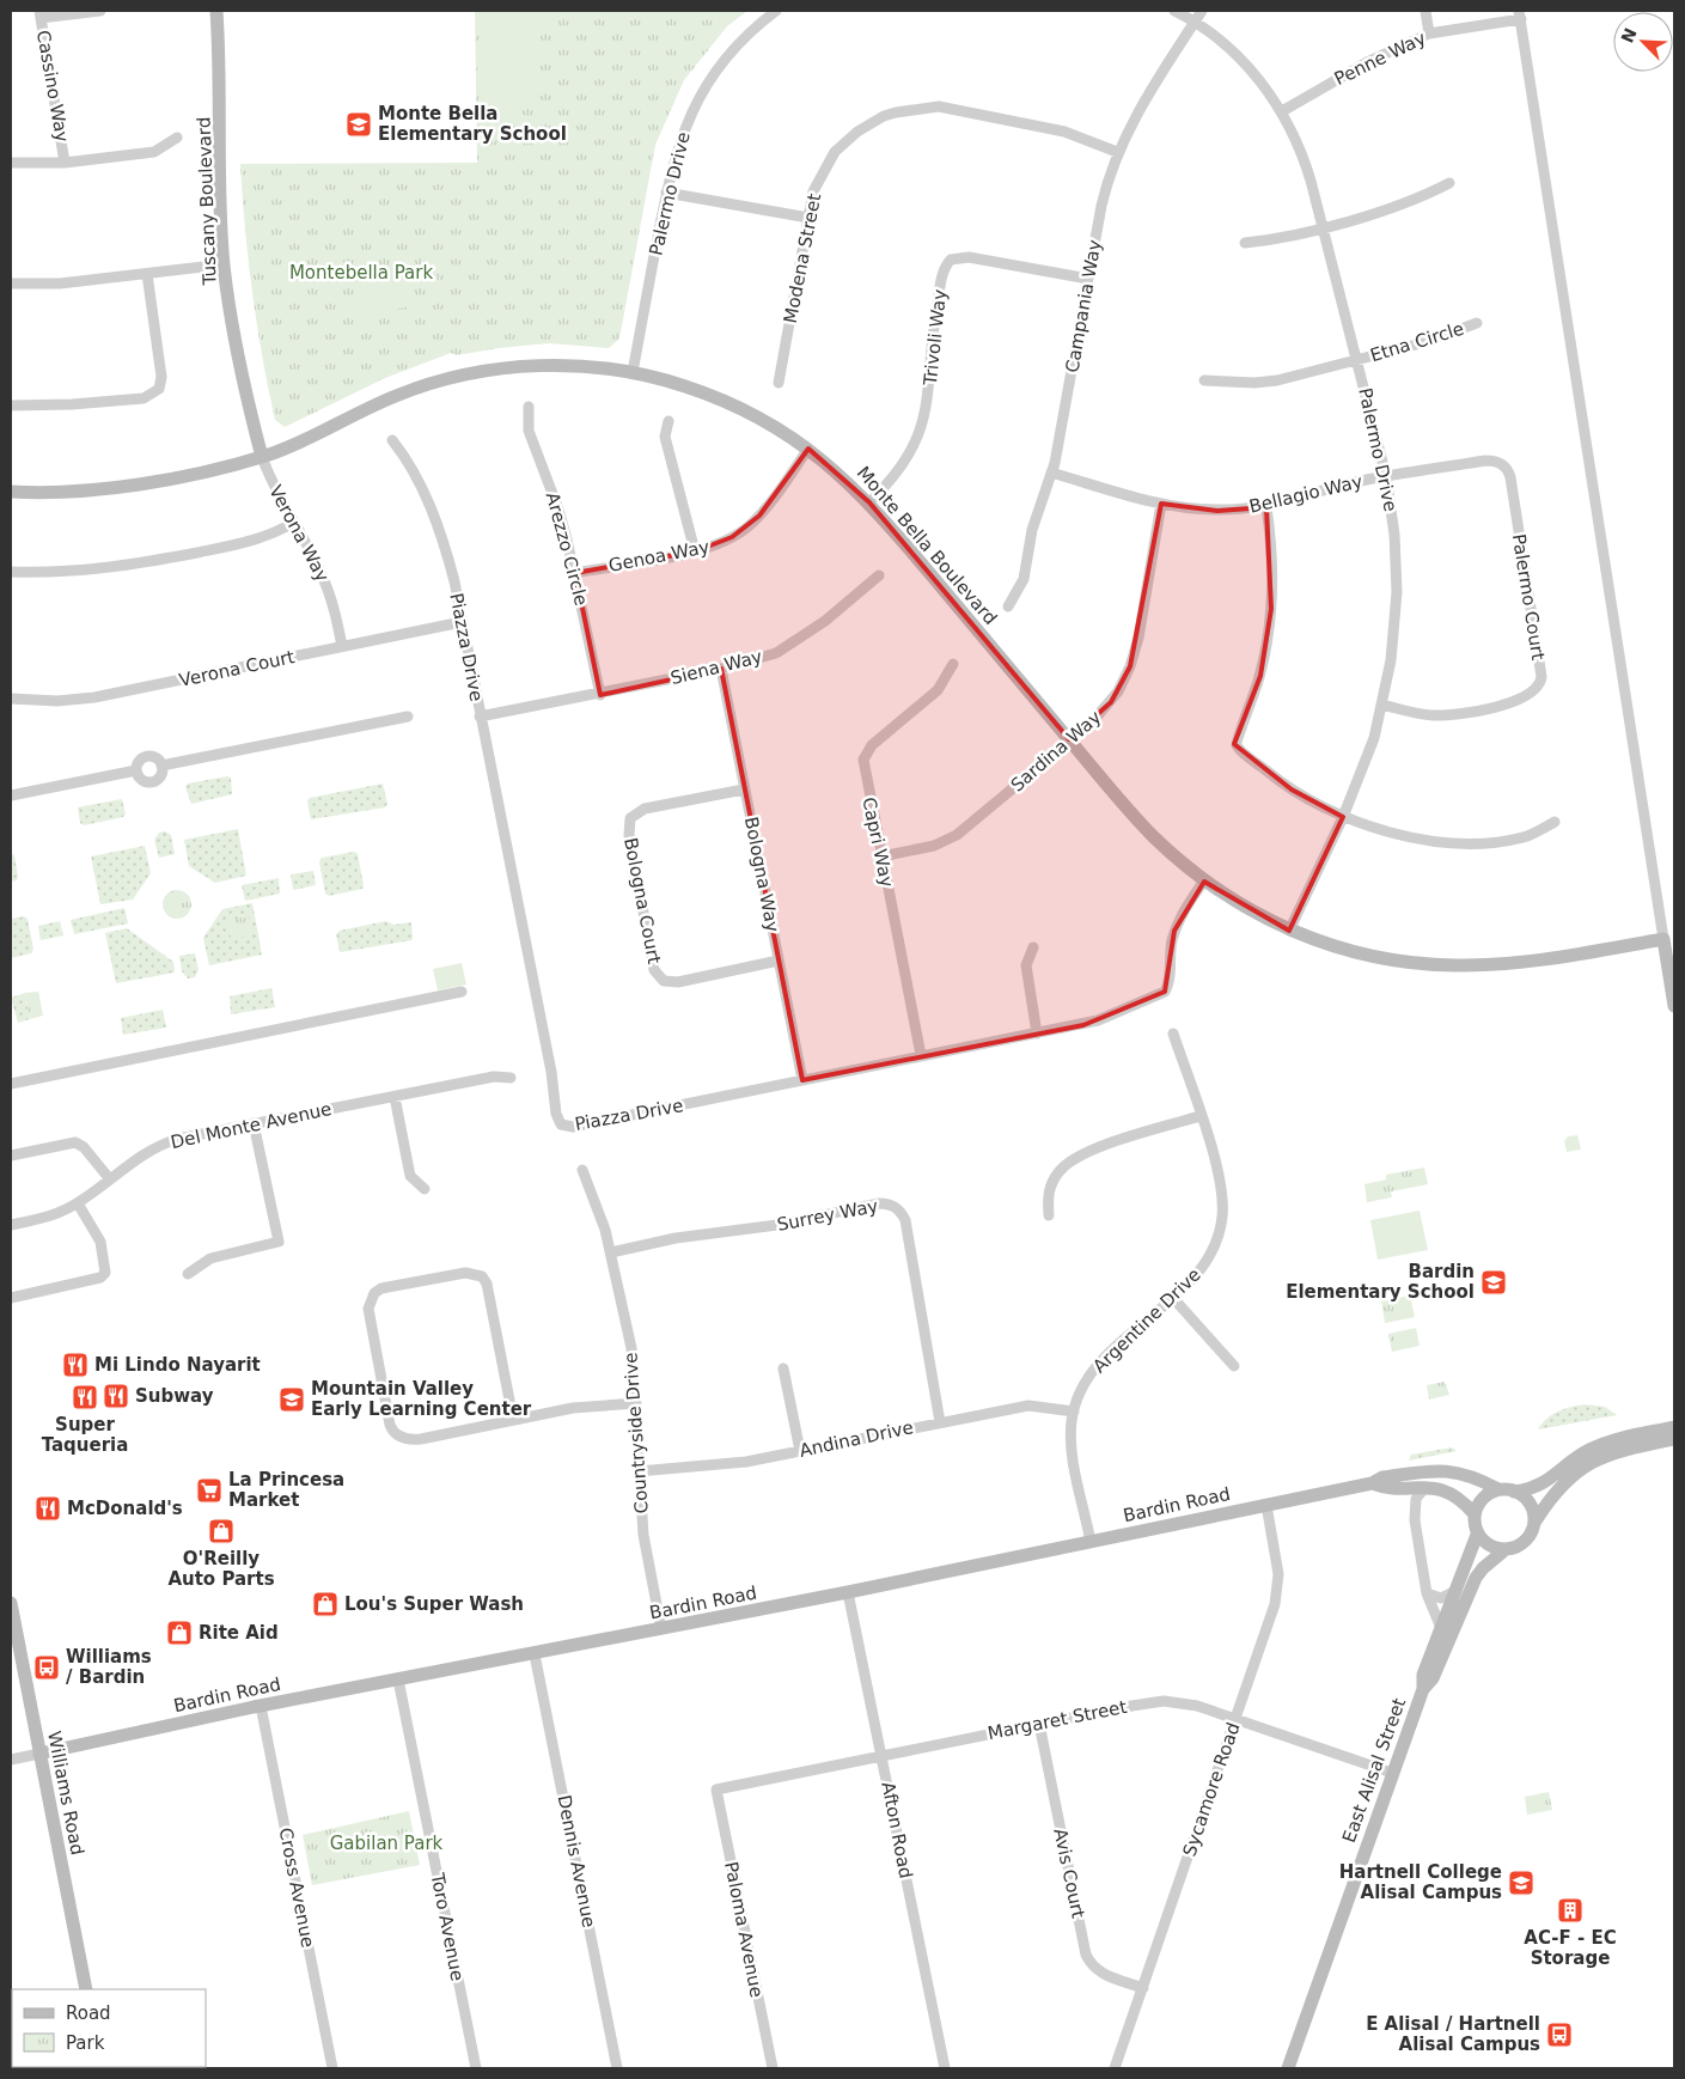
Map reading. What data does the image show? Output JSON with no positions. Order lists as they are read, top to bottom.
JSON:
{
  "streets": {
    "street": [
      "Penne Way",
      "Cassino Way",
      "Palermo Drive",
      "Tuscany Boulevard",
      "Modena Street",
      "Campania Way",
      "Trivoli Way",
      "Etna Circle",
      "Bellagio Way",
      "Verona Way",
      "Monte Bella Boulevard",
      "Arezzo Circle",
      "Genoa Way",
      "Palermo Court",
      "Piazza Drive",
      "Siena Way",
      "Verona Court",
      "Sardina Way",
      "Capri Way",
      "Bologna Way",
      "Bologna Court",
      "Del Monte Avenue",
      "Surrey Way",
      "Argentine Drive",
      "Countryside Drive",
      "Andina Drive",
      "Bardin Road",
      "Margaret Street",
      "East Alisal Street",
      "Sycamore Road",
      "Williams Road",
      "Afton Road",
      "Dennis Avenue",
      "Avis Court",
      "Cross Avenue",
      "Toro Avenue",
      "Paloma Avenue"
    ]
  },
  "crossings": [
    ["Penne Way", "Palermo Drive"],
    ["Palermo Drive", "Campania Way"],
    ["Palermo Drive", "Etna Circle"],
    ["Palermo Drive", "Bellagio Way"],
    ["Palermo Drive", "Monte Bella Boulevard"],
    ["Palermo Drive", "Palermo Court"],
    ["Tuscany Boulevard", "Verona Way"],
    ["Tuscany Boulevard", "Monte Bella Boulevard"],
    ["Modena Street", "Campania Way"],
    ["Campania Way", "Trivoli Way"],
    ["Campania Way", "Bellagio Way"],
    ["Trivoli Way", "Monte Bella Boulevard"],
    ["Bellagio Way", "Palermo Court"],
    ["Bellagio Way", "Sardina Way"],
    ["Verona Way", "Monte Bella Boulevard"],
    ["Verona Way", "Verona Court"],
    ["Monte Bella Boulevard", "Genoa Way"],
    ["Monte Bella Boulevard", "Piazza Drive"],
    ["Monte Bella Boulevard", "Sardina Way"],
    ["Arezzo Circle", "Genoa Way"],
    ["Arezzo Circle", "Siena Way"],
    ["Piazza Drive", "Siena Way"],
    ["Piazza Drive", "Verona Court"],
    ["Piazza Drive", "Capri Way"],
    ["Piazza Drive", "Bologna Way"],
    ["Siena Way", "Bologna Way"],
    ["Sardina Way", "Capri Way"],
    ["Bologna Way", "Bologna Court"],
    ["Surrey Way", "Countryside Drive"],
    ["Surrey Way", "Andina Drive"],
    ["Argentine Drive", "Andina Drive"],
    ["Argentine Drive", "Bardin Road"],
    ["Countryside Drive", "Andina Drive"],
    ["Countryside Drive", "Bardin Road"],
    ["Bardin Road", "East Alisal Street"],
    ["Bardin Road", "Sycamore Road"],
    ["Bardin Road", "Williams Road"],
    ["Bardin Road", "Afton Road"],
    ["Bardin Road", "Dennis Avenue"],
    ["Bardin Road", "Cross Avenue"],
    ["Bardin Road", "Toro Avenue"],
    ["Margaret Street", "East Alisal Street"],
    ["Margaret Street", "Sycamore Road"],
    ["Margaret Street", "Afton Road"],
    ["Margaret Street", "Avis Court"],
    ["Margaret Street", "Paloma Avenue"],
    ["Sycamore Road", "Avis Court"]
  ],
  "parks": ["Montebella Park", "Gabilan Park"],
  "places": {
    "school or university": [
      "Monte Bella Elementary School",
      "Bardin Elementary School",
      "Mountain Valley Early Learning Center",
      "Hartnell College Alisal Campus"
    ],
    "restaurant": [
      "Mi Lindo Nayarit",
      "Subway",
      "Super Taqueria",
      "McDonald's"
    ],
    "supermarket": ["La Princesa Market"],
    "shop": ["O'Reilly Auto Parts", "Lou's Super Wash", "Rite Aid"],
    "bus stop": ["Williams / Bardin", "E Alisal / Hartnell Alisal Campus"],
    "building": ["AC-F - EC Storage"]
  },
  "legend": ["Road", "Park"],
  "north": "top left"
}
